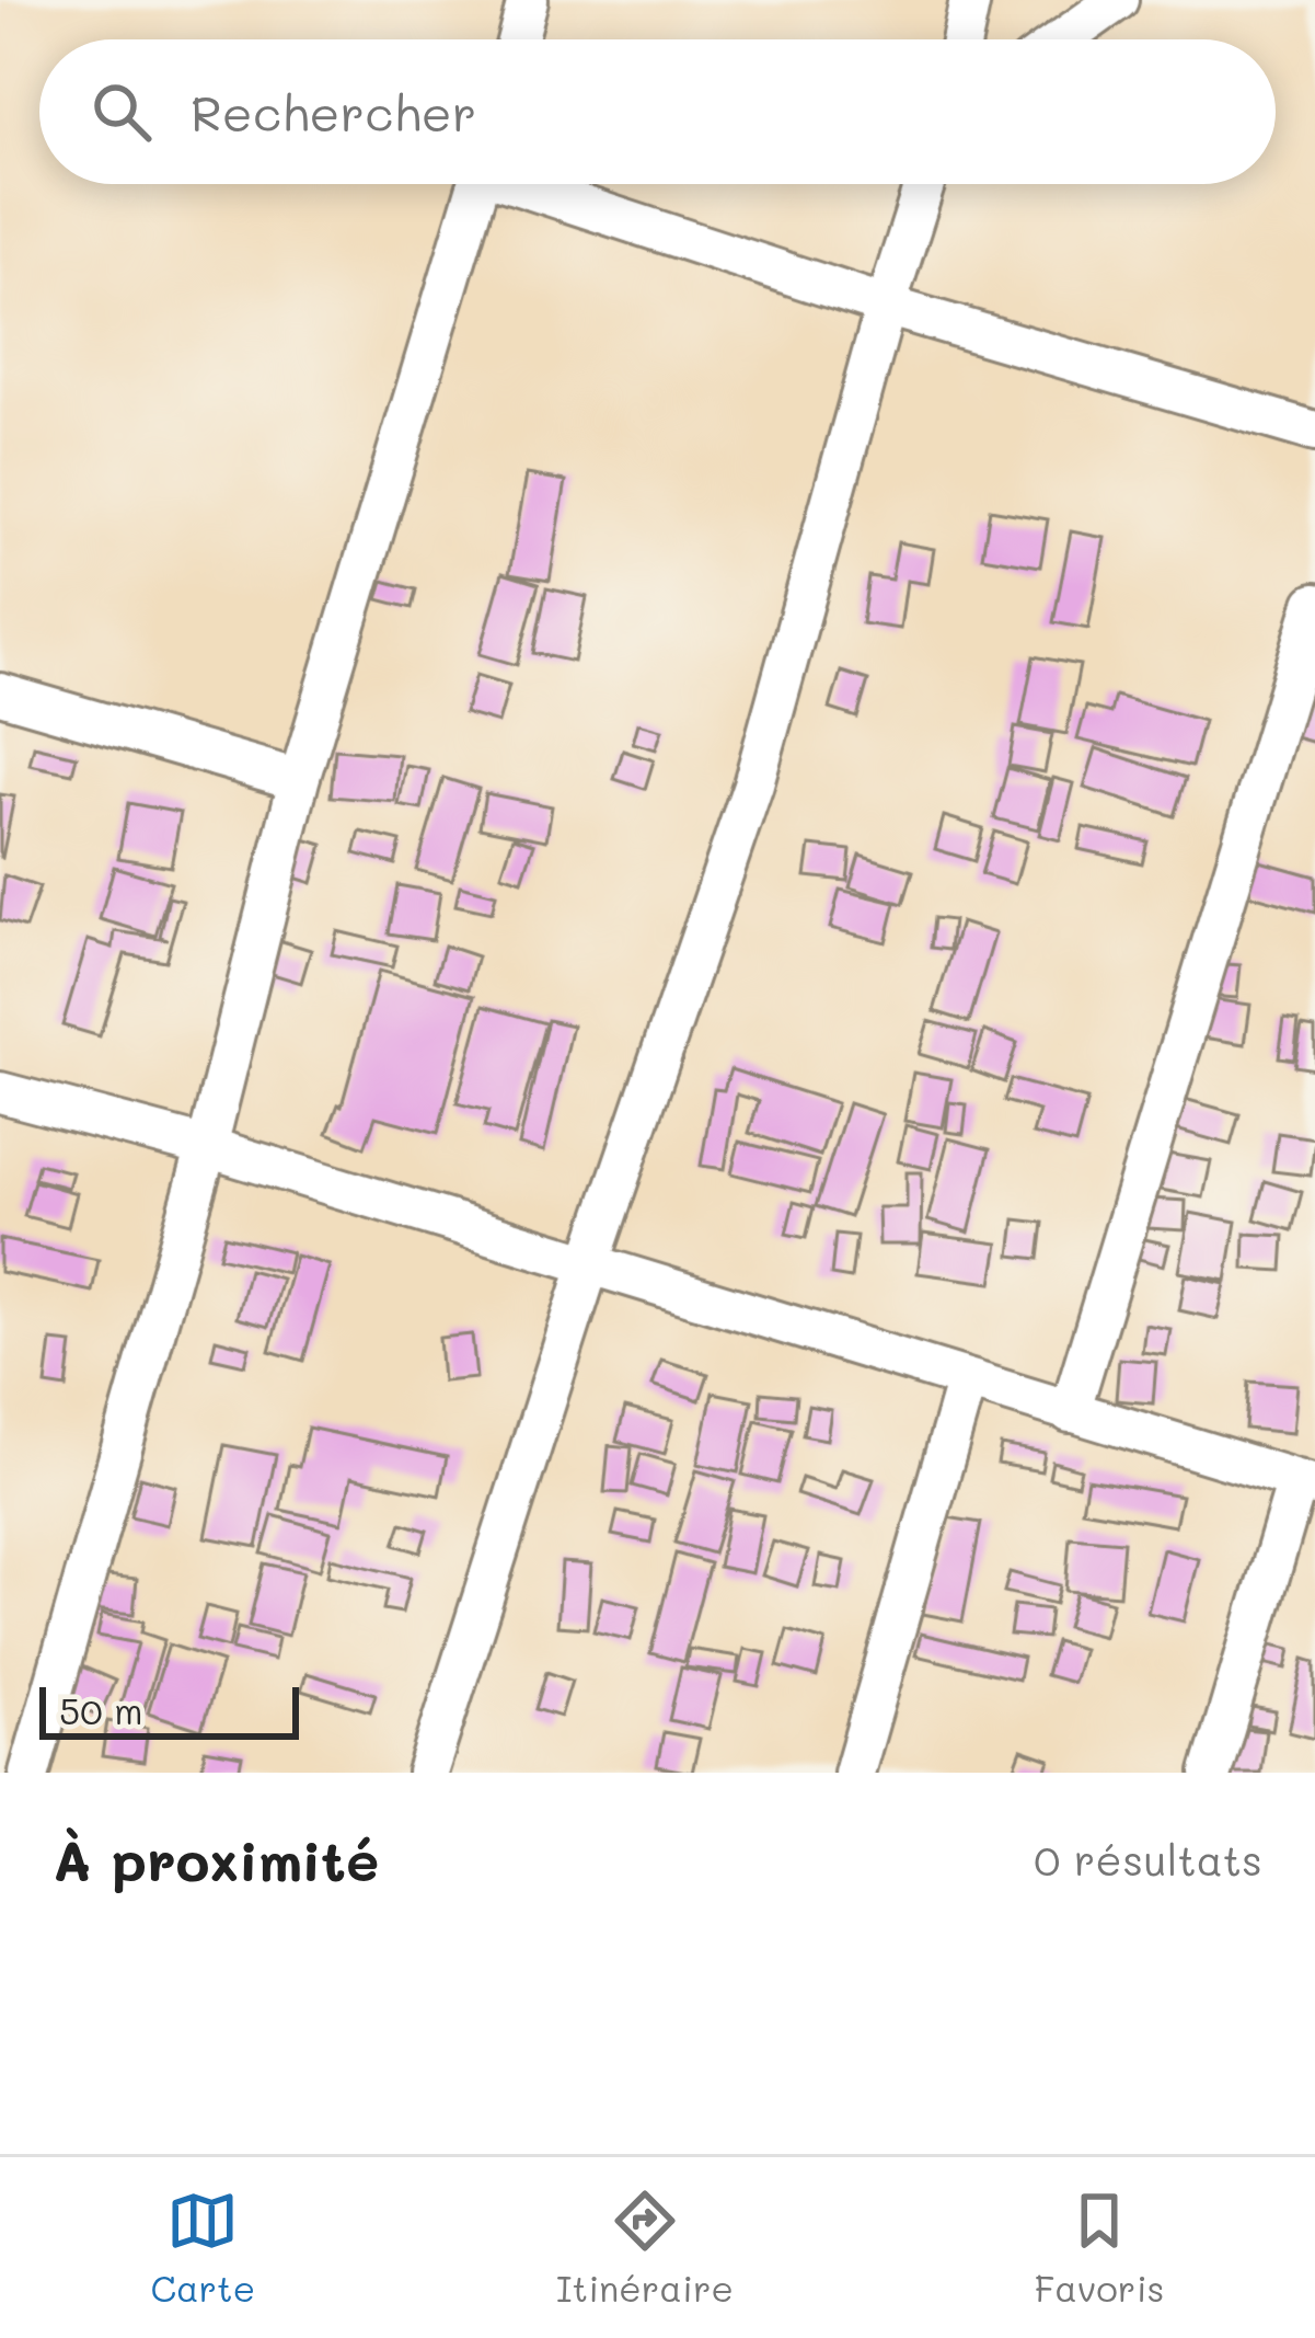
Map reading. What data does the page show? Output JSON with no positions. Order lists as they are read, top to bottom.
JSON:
{
  "scale_bar": "50 m",
  "page": {
    "search": "Rechercher",
    "scale": "50 m",
    "heading": ["À proximité", "0 résultats"],
    "nav": ["Carte", "Itinéraire", "Favoris"]
  }
}
